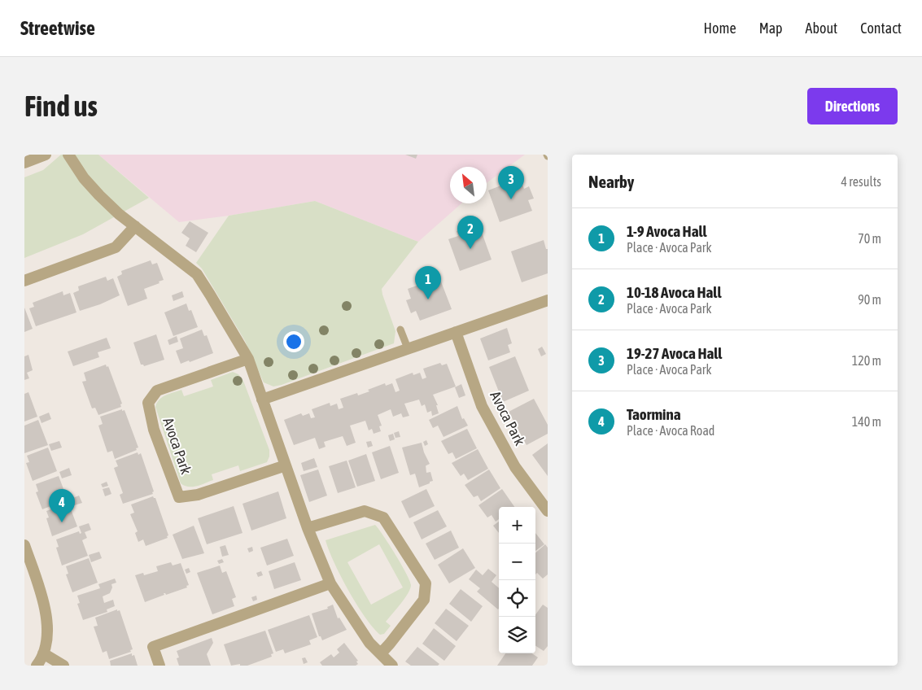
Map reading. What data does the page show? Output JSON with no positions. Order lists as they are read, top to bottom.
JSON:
{
  "streets": {
    "street": ["Avoca Park"]
  },
  "north": "top left",
  "page": {
    "header": "Streetwise",
    "nav": [
      "Home",
      "Map",
      "About",
      "Contact"
    ],
    "buttons": "Directions",
    "title": "Find us",
    "heading": ["Nearby", "4 results"],
    "pins": [
      "3",
      "2",
      "1",
      "4"
    ],
    "list": [
      {
        "mark": "1",
        "name": "1-9 Avoca Hall",
        "note": "Place · Avoca Park",
        "value": "70 m"
      },
      {
        "mark": "2",
        "name": "10-18 Avoca Hall",
        "note": "Place · Avoca Park",
        "value": "90 m"
      },
      {
        "mark": "3",
        "name": "19-27 Avoca Hall",
        "note": "Place · Avoca Park",
        "value": "120 m"
      },
      {
        "mark": "4",
        "name": "Taormina",
        "note": "Place · Avoca Road",
        "value": "140 m"
      }
    ],
    "map_buttons": ["+", "−"]
  }
}
